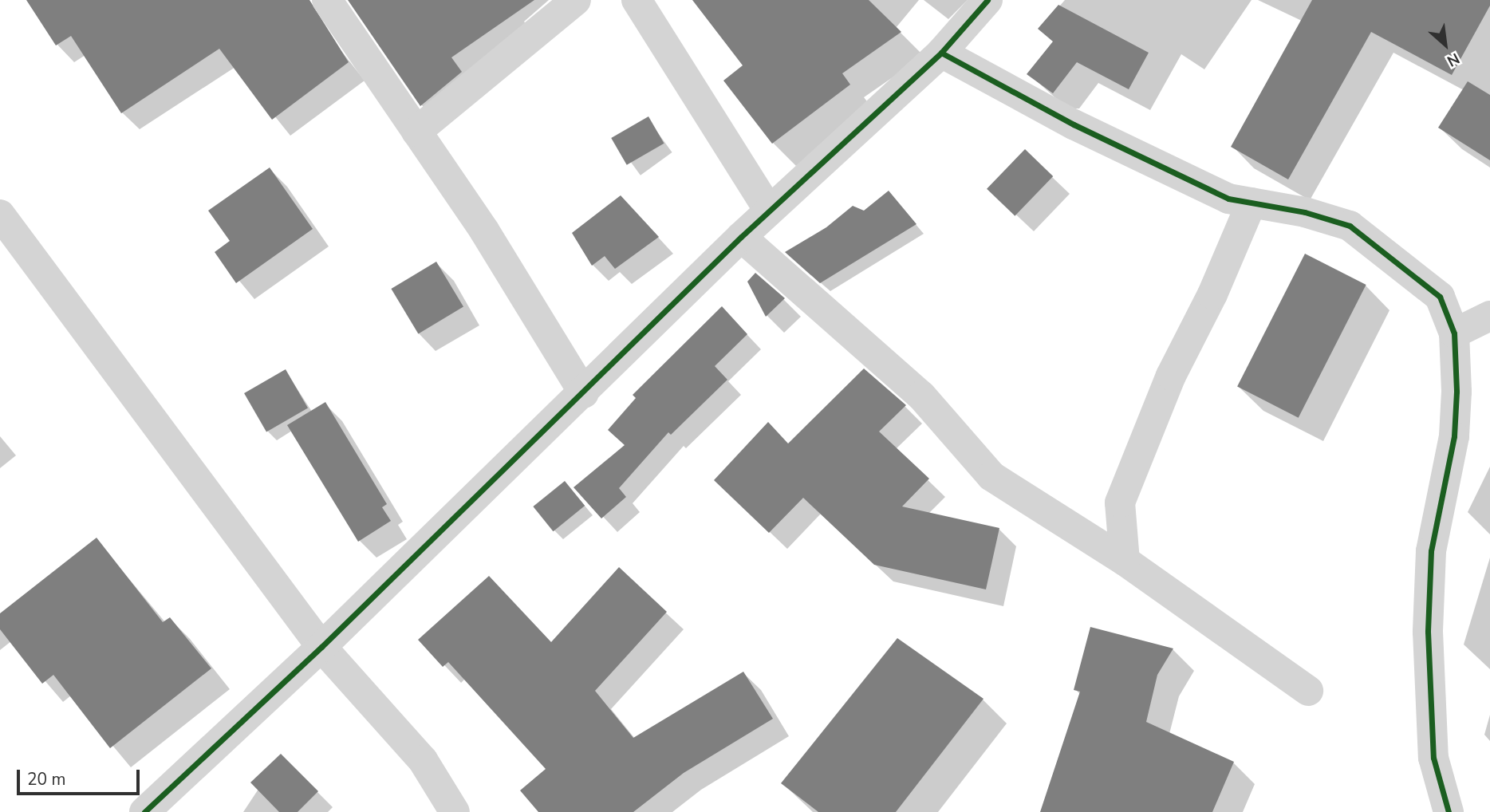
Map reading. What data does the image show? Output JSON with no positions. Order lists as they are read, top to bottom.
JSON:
{
  "scale_bar": "20 m",
  "north": "bottom right"
}
